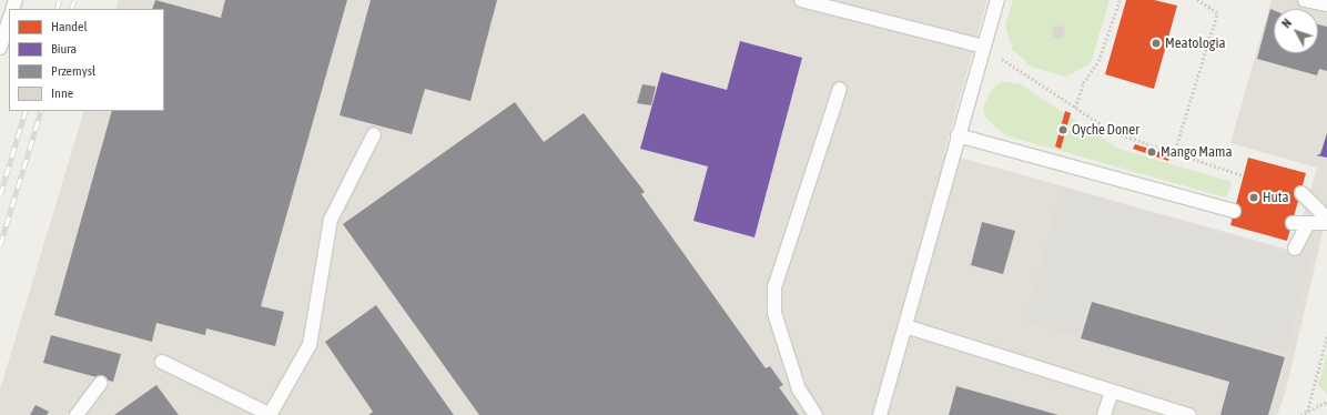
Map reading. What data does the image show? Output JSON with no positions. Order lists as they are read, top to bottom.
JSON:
{
  "places": [
    "Meatologia",
    "Oyche Doner",
    "Mango Mama",
    "Huta"
  ],
  "legend": [
    "Handel",
    "Biura",
    "Przemysł",
    "Inne"
  ],
  "north": "top left"
}
